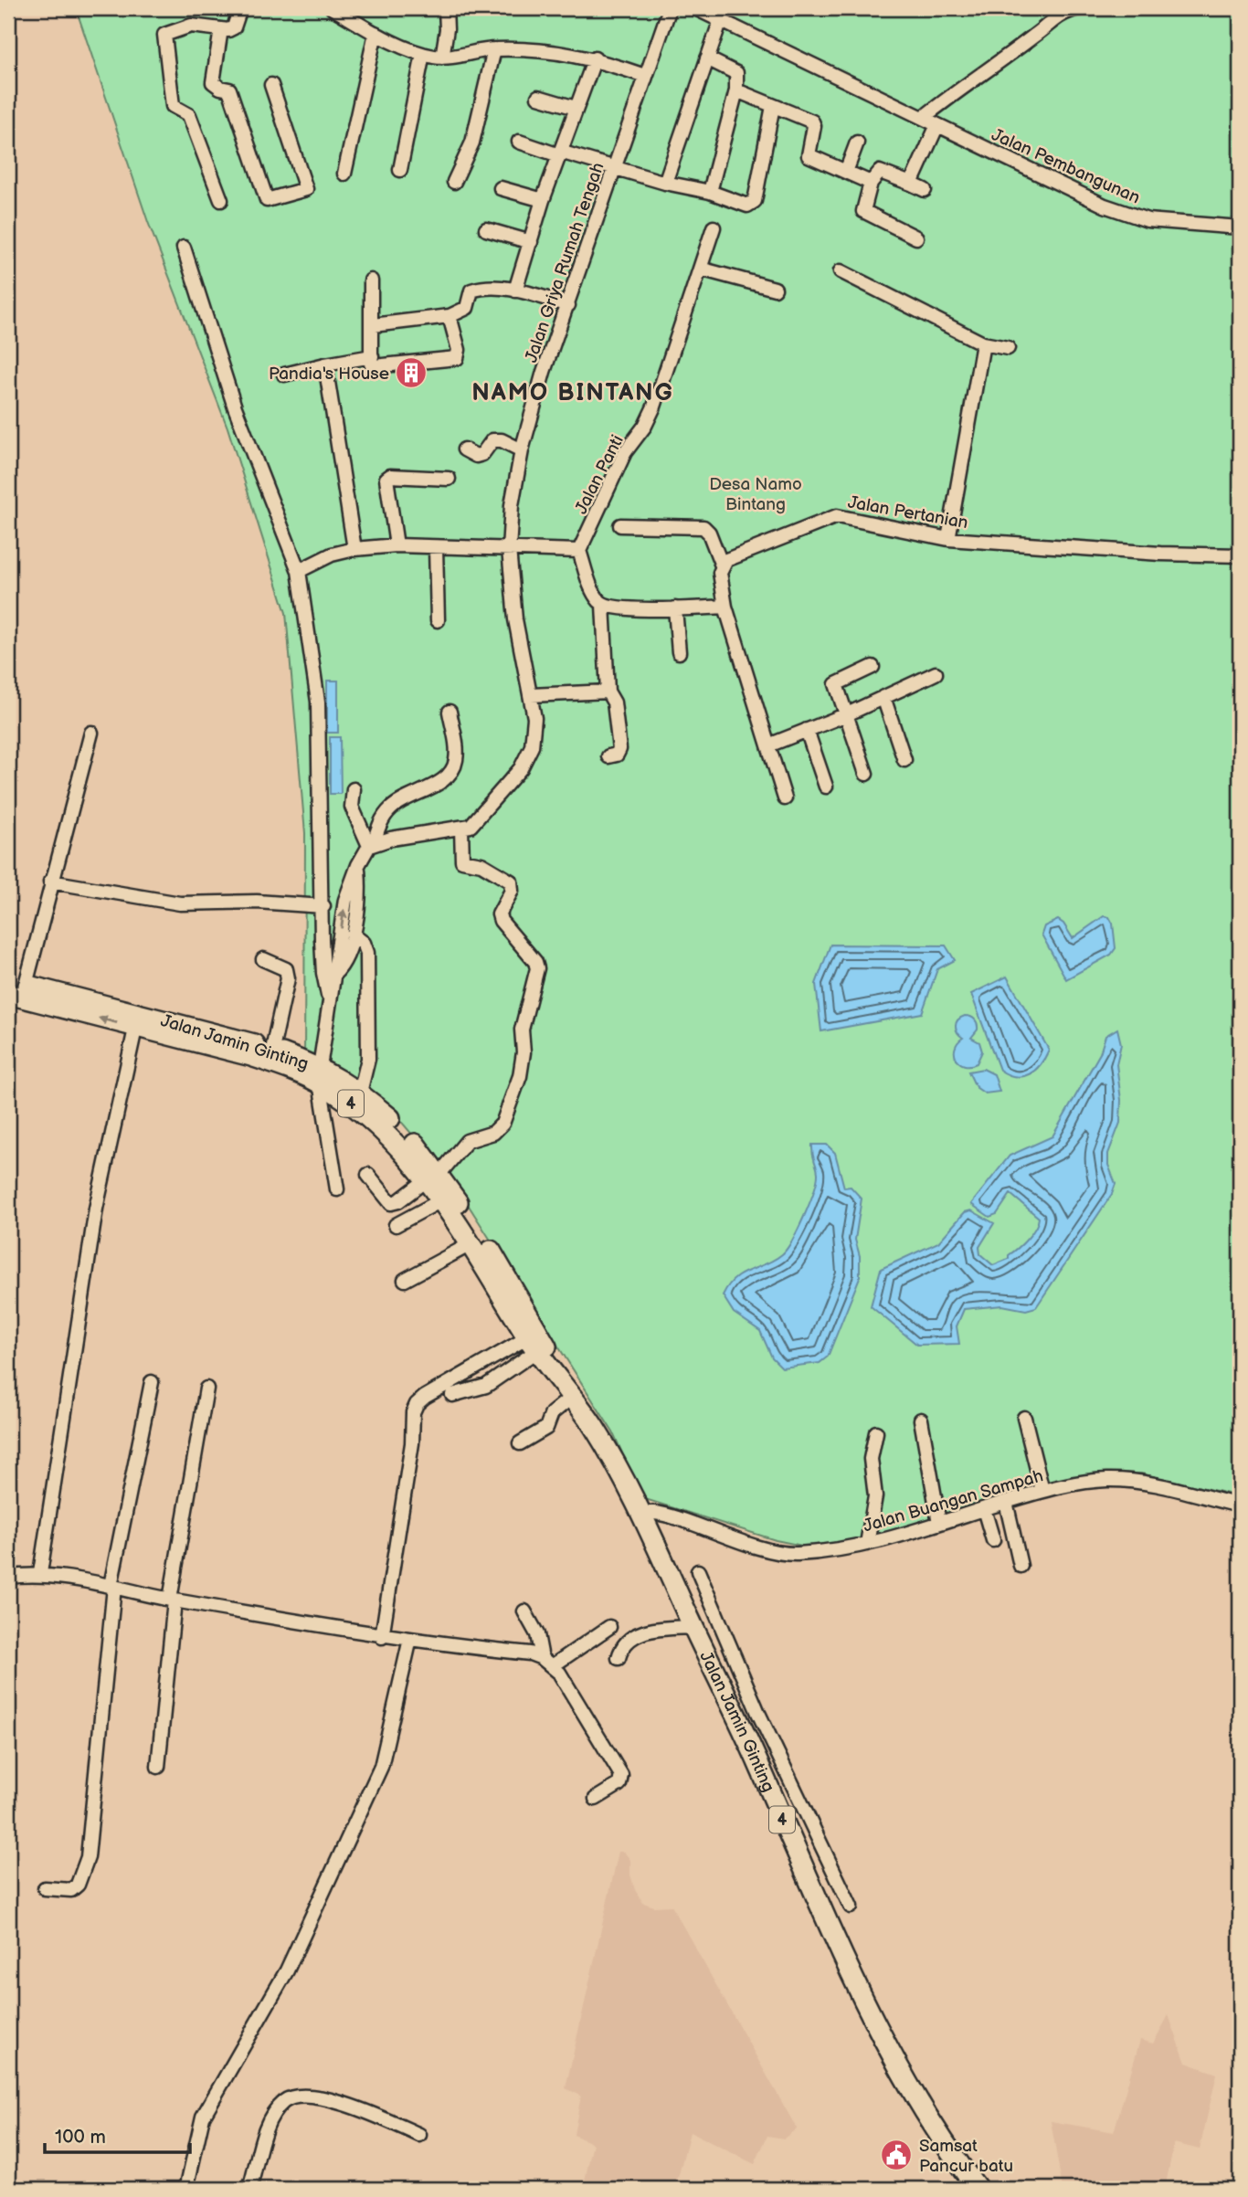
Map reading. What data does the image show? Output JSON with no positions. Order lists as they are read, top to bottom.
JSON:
{
  "streets": {
    "highway": ["Jalan Jamin Ginting", "4"],
    "street": [
      "Jalan Pembangunan",
      "Jalan Griya Rumah Tengah",
      "Jalan Panti",
      "Jalan Pertanian",
      "Jalan Buangan Sampah"
    ]
  },
  "crossings": [
    ["Jalan Jamin Ginting", "Jalan Buangan Sampah"]
  ],
  "districts": ["NAMO BINTANG"],
  "parks": ["Desa Namo Bintang"],
  "places": {
    "building": ["Pandia's House"],
    "public building": ["Samsat Pancur batu"]
  },
  "scale_bar": "100 m"
}
